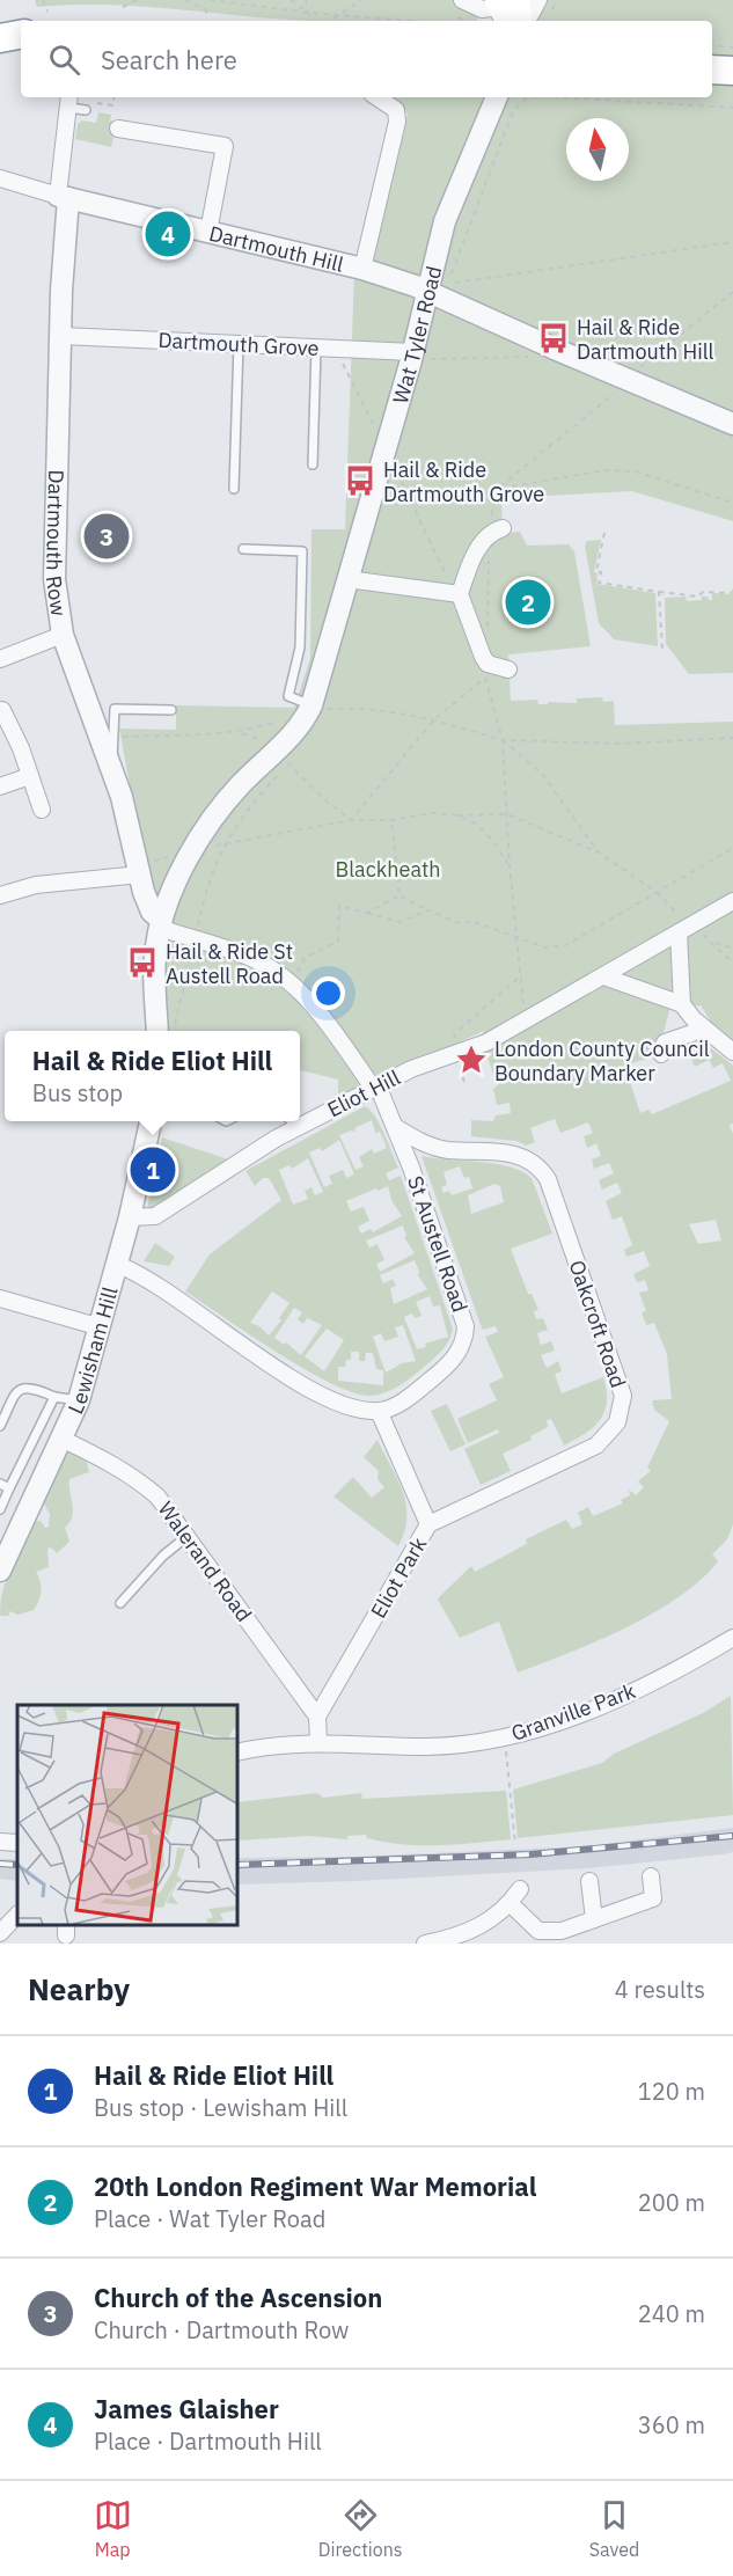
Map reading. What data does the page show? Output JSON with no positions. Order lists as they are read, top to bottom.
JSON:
{
  "streets": {
    "street": [
      "Dartmouth Hill",
      "Wat Tyler Road",
      "Dartmouth Grove",
      "Dartmouth Row",
      "Eliot Hill",
      "St Austell Road",
      "Oakcroft Road",
      "Lewisham Hill",
      "Walerand Road",
      "Eliot Park",
      "Granville Park"
    ]
  },
  "crossings": [
    ["Dartmouth Hill", "Wat Tyler Road"],
    ["Dartmouth Hill", "Dartmouth Row"],
    ["Wat Tyler Road", "Dartmouth Grove"],
    ["Wat Tyler Road", "St Austell Road"],
    ["Dartmouth Grove", "Dartmouth Row"],
    ["Eliot Hill", "St Austell Road"],
    ["Eliot Hill", "Lewisham Hill"],
    ["St Austell Road", "Oakcroft Road"],
    ["St Austell Road", "Eliot Park"],
    ["Oakcroft Road", "Eliot Park"],
    ["Lewisham Hill", "Walerand Road"],
    ["Walerand Road", "Eliot Park"]
  ],
  "parks": ["Blackheath"],
  "places": {
    "bus stop": ["Hail & Ride Dartmouth Hill", "Hail & Ride Dartmouth Grove", "Hail & Ride St Austell Road"],
    "place": ["London County Council Boundary Marker"]
  },
  "north": "top",
  "page": {
    "search": "Search here",
    "pins": [
      "4",
      "3",
      "2",
      "1"
    ],
    "popup": ["Hail & Ride Eliot Hill", "Bus stop"],
    "heading": ["Nearby", "4 results"],
    "list": [
      {
        "mark": "1",
        "name": "Hail & Ride Eliot Hill",
        "note": "Bus stop · Lewisham Hill",
        "value": "120 m"
      },
      {
        "mark": "2",
        "name": "20th London Regiment War Memorial",
        "note": "Place · Wat Tyler Road",
        "value": "200 m"
      },
      {
        "mark": "3",
        "name": "Church of the Ascension",
        "note": "Church · Dartmouth Row",
        "value": "240 m"
      },
      {
        "mark": "4",
        "name": "James Glaisher",
        "note": "Place · Dartmouth Hill",
        "value": "360 m"
      }
    ],
    "nav": ["Map", "Directions", "Saved"]
  }
}
